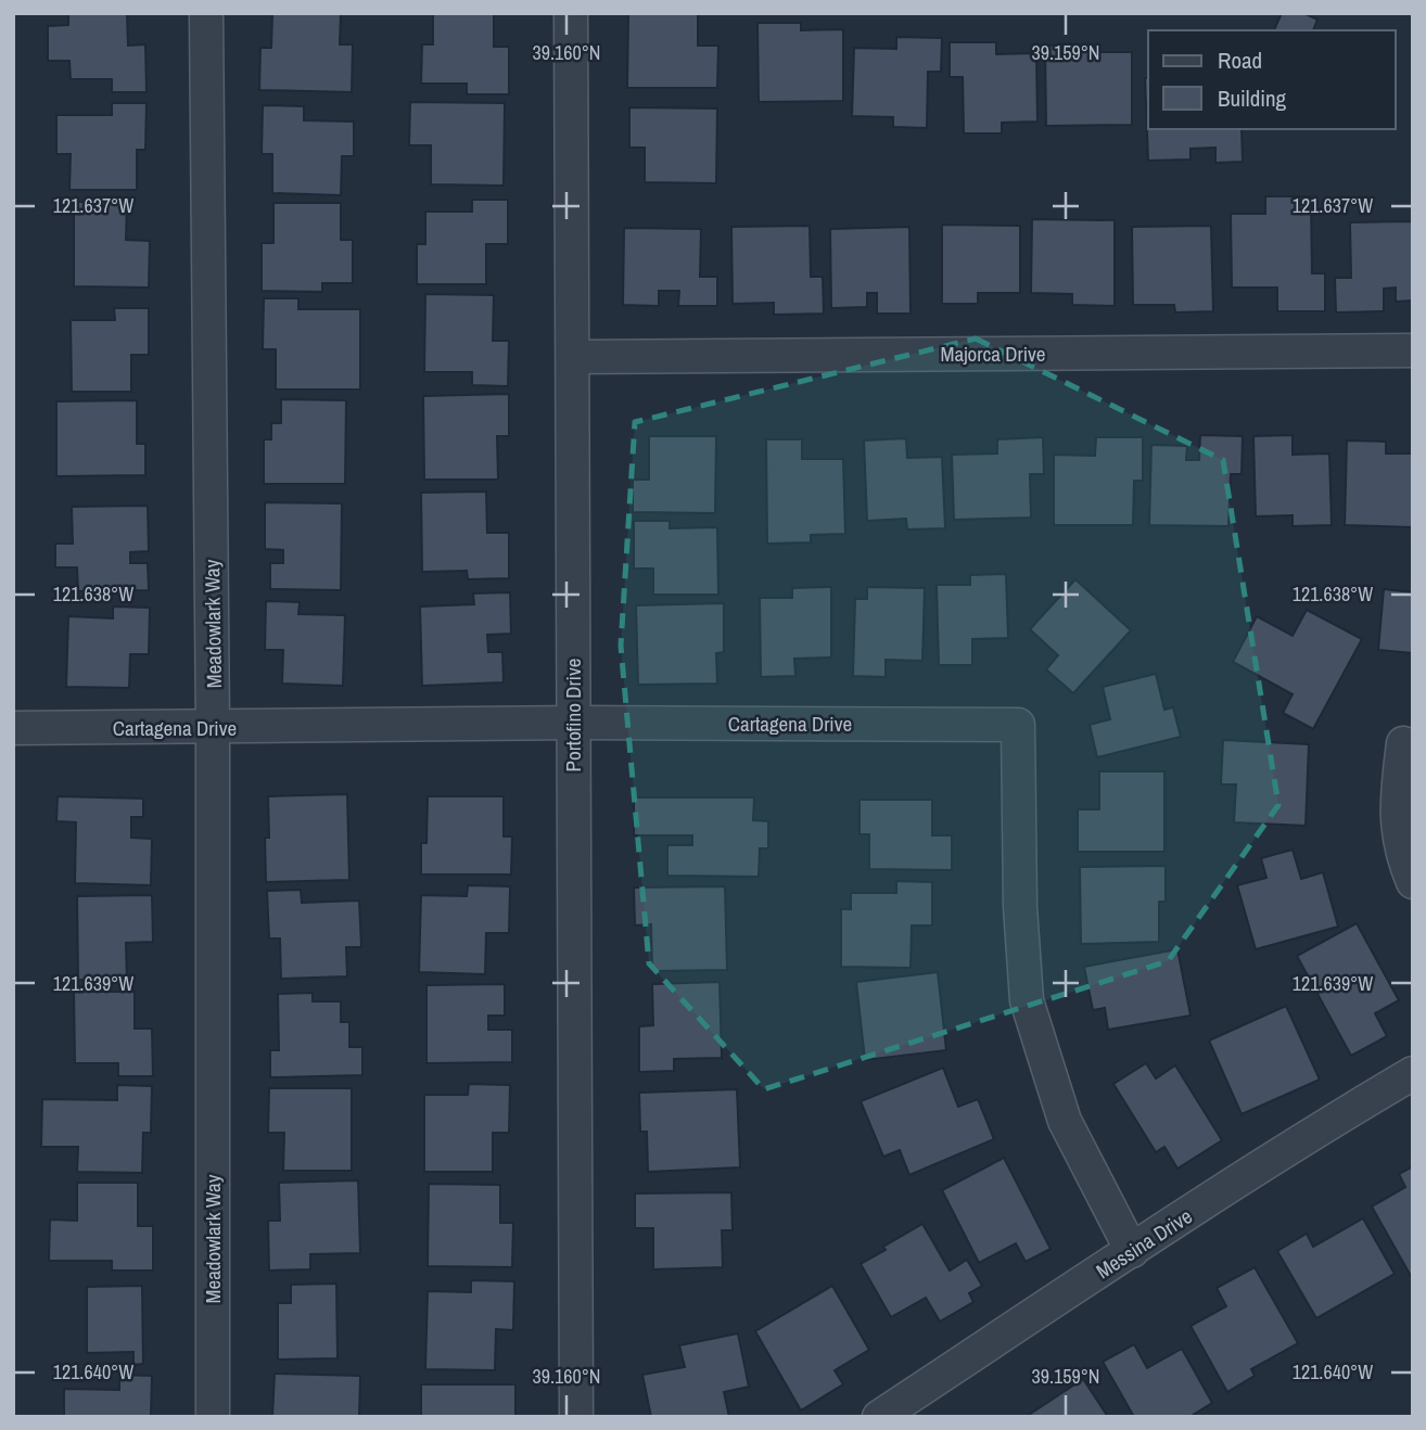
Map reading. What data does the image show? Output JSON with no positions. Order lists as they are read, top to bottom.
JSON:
{
  "streets": {
    "street": [
      "Majorca Drive",
      "Meadowlark Way",
      "Portofino Drive",
      "Cartagena Drive",
      "Messina Drive"
    ]
  },
  "crossings": [
    ["Majorca Drive", "Portofino Drive"],
    ["Meadowlark Way", "Cartagena Drive"],
    ["Portofino Drive", "Cartagena Drive"],
    ["Cartagena Drive", "Messina Drive"]
  ],
  "legend": ["Road", "Building"],
  "coordinates": [
    "39.160°N",
    "39.159°N",
    "121.637°W",
    "121.638°W",
    "121.639°W",
    "121.640°W"
  ]
}
